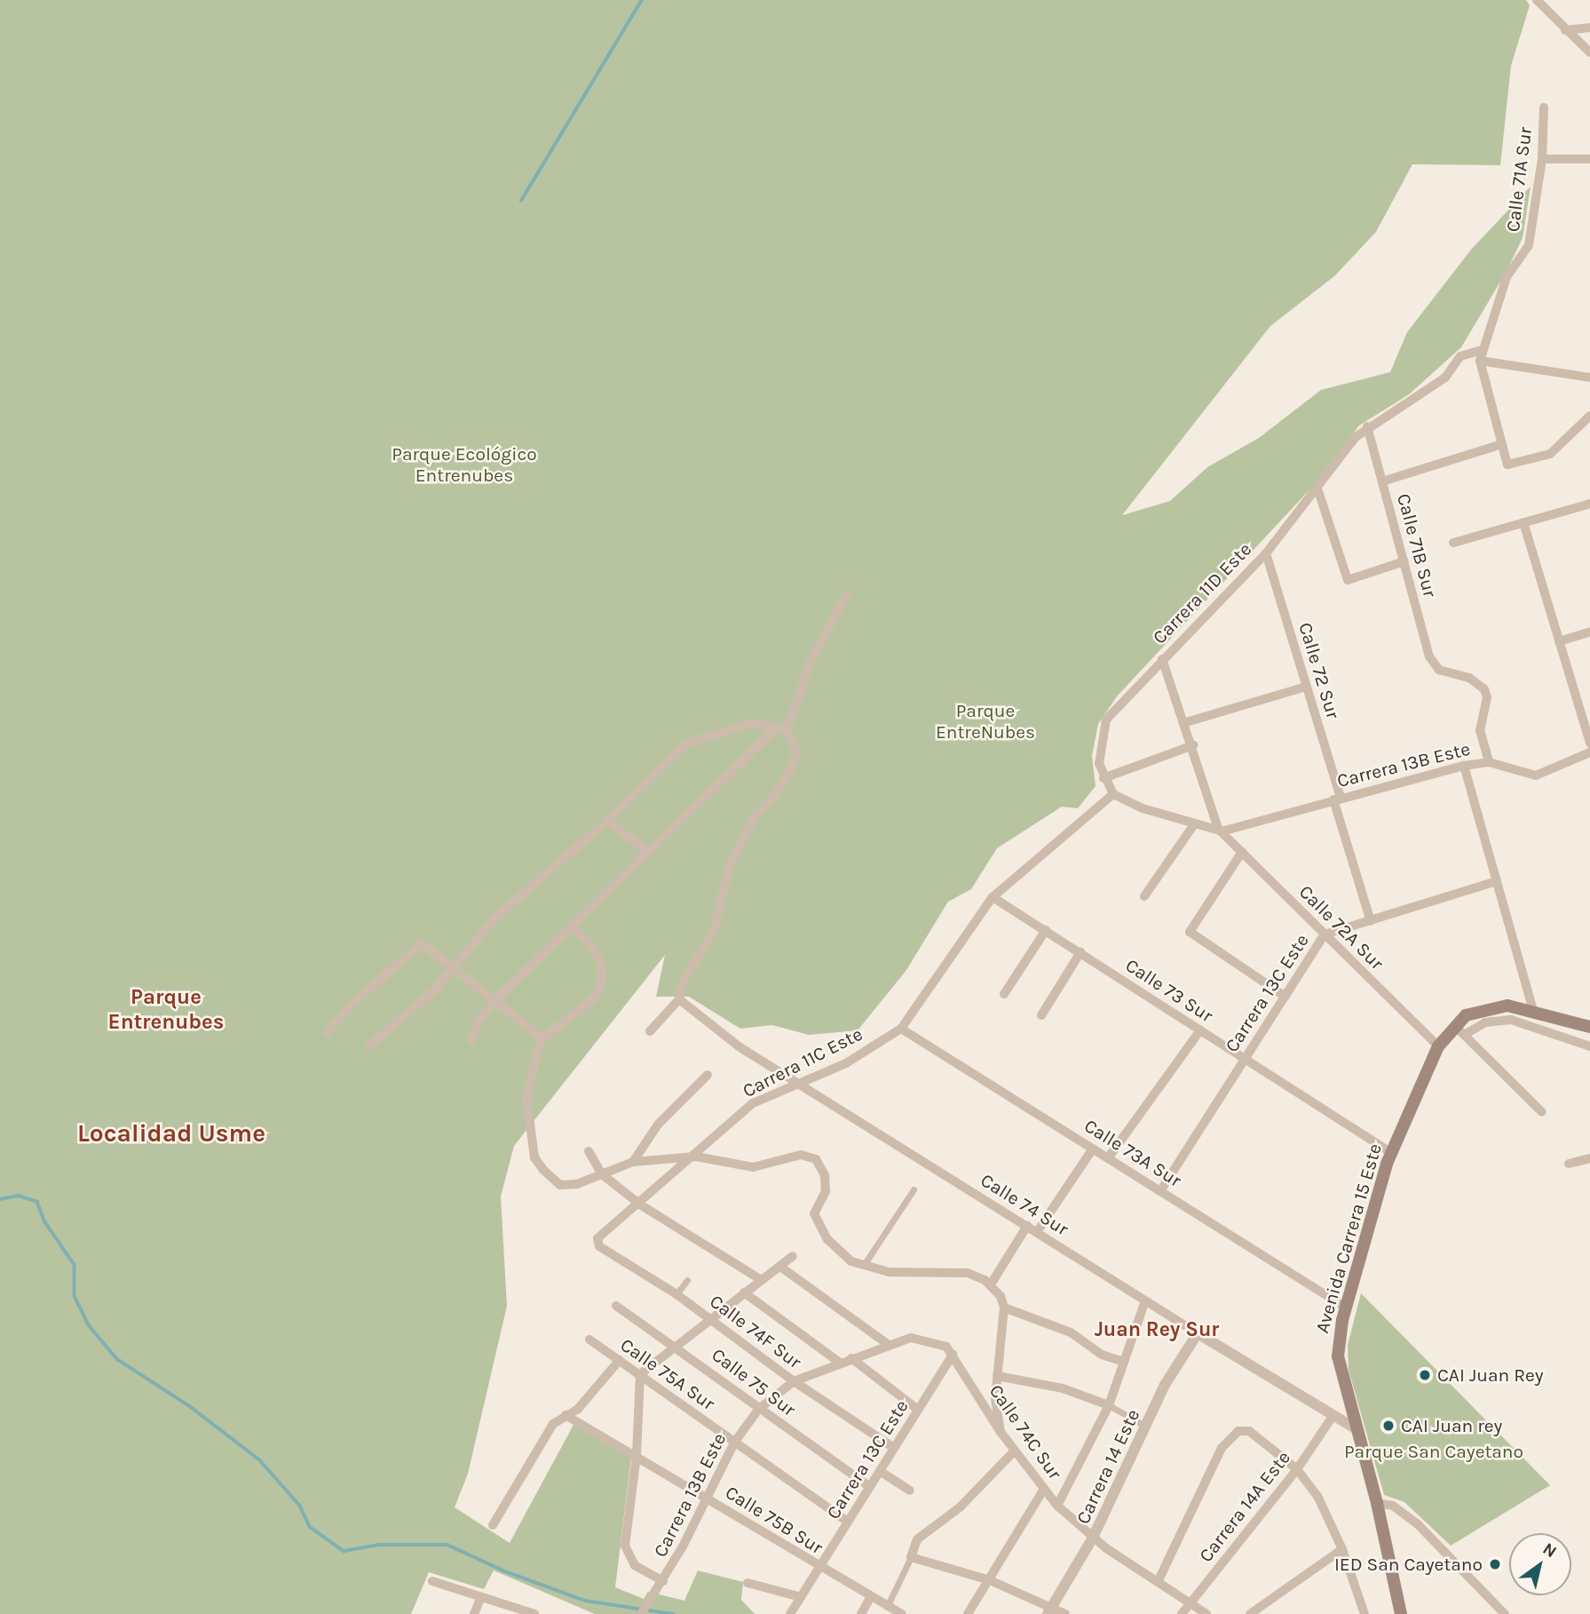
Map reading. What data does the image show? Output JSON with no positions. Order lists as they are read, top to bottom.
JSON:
{
  "streets": {
    "main road": ["Avenida Carrera 15 Este"],
    "street": [
      "Calle 71A Sur",
      "Calle 71B Sur",
      "Carrera 11D Este",
      "Calle 72 Sur",
      "Carrera 13B Este",
      "Calle 72A Sur",
      "Calle 73 Sur",
      "Carrera 13C Este",
      "Carrera 11C Este",
      "Calle 73A Sur",
      "Calle 74 Sur",
      "Calle 74F Sur",
      "Calle 75A Sur",
      "Calle 75 Sur",
      "Calle 74C Sur",
      "Carrera 14 Este",
      "Carrera 14A Este",
      "Calle 75B Sur"
    ]
  },
  "crossings": [
    ["Calle 71A Sur", "Carrera 11D Este"],
    ["Calle 71B Sur", "Carrera 11D Este"],
    ["Calle 71B Sur", "Carrera 13B Este"],
    ["Carrera 11D Este", "Calle 72 Sur"],
    ["Carrera 11D Este", "Calle 72A Sur"],
    ["Carrera 11D Este", "Carrera 11C Este"],
    ["Calle 72 Sur", "Carrera 13B Este"],
    ["Calle 72 Sur", "Carrera 13C Este"],
    ["Carrera 13B Este", "Calle 72A Sur"],
    ["Carrera 13B Este", "Calle 74F Sur"],
    ["Carrera 13B Este", "Calle 75A Sur"],
    ["Carrera 13B Este", "Calle 75 Sur"],
    ["Carrera 13B Este", "Calle 74C Sur"],
    ["Carrera 13B Este", "Calle 75B Sur"],
    ["Calle 72A Sur", "Carrera 13C Este"],
    ["Calle 72A Sur", "Avenida Carrera 15 Este"],
    ["Calle 73 Sur", "Carrera 13C Este"],
    ["Calle 73 Sur", "Carrera 11C Este"],
    ["Calle 73 Sur", "Avenida Carrera 15 Este"],
    ["Carrera 13C Este", "Calle 73A Sur"],
    ["Carrera 13C Este", "Calle 74F Sur"],
    ["Carrera 13C Este", "Calle 75A Sur"],
    ["Carrera 13C Este", "Calle 75 Sur"],
    ["Carrera 13C Este", "Calle 74C Sur"],
    ["Carrera 13C Este", "Calle 75B Sur"],
    ["Carrera 11C Este", "Calle 73A Sur"],
    ["Carrera 11C Este", "Calle 74 Sur"],
    ["Carrera 11C Este", "Calle 74F Sur"],
    ["Calle 73A Sur", "Avenida Carrera 15 Este"],
    ["Calle 74 Sur", "Avenida Carrera 15 Este"],
    ["Calle 74 Sur", "Carrera 14 Este"],
    ["Calle 74 Sur", "Carrera 14A Este"],
    ["Calle 74C Sur", "Carrera 14 Este"],
    ["Calle 74C Sur", "Carrera 14A Este"]
  ],
  "districts": ["Parque Entrenubes", "Localidad Usme", "Juan Rey Sur"],
  "parks": ["Parque Ecológico Entrenubes", "Parque EntreNubes", "Parque San Cayetano"],
  "places": ["CAI Juan Rey", "CAI Juan rey", "IED San Cayetano"],
  "north": "top right"
}
